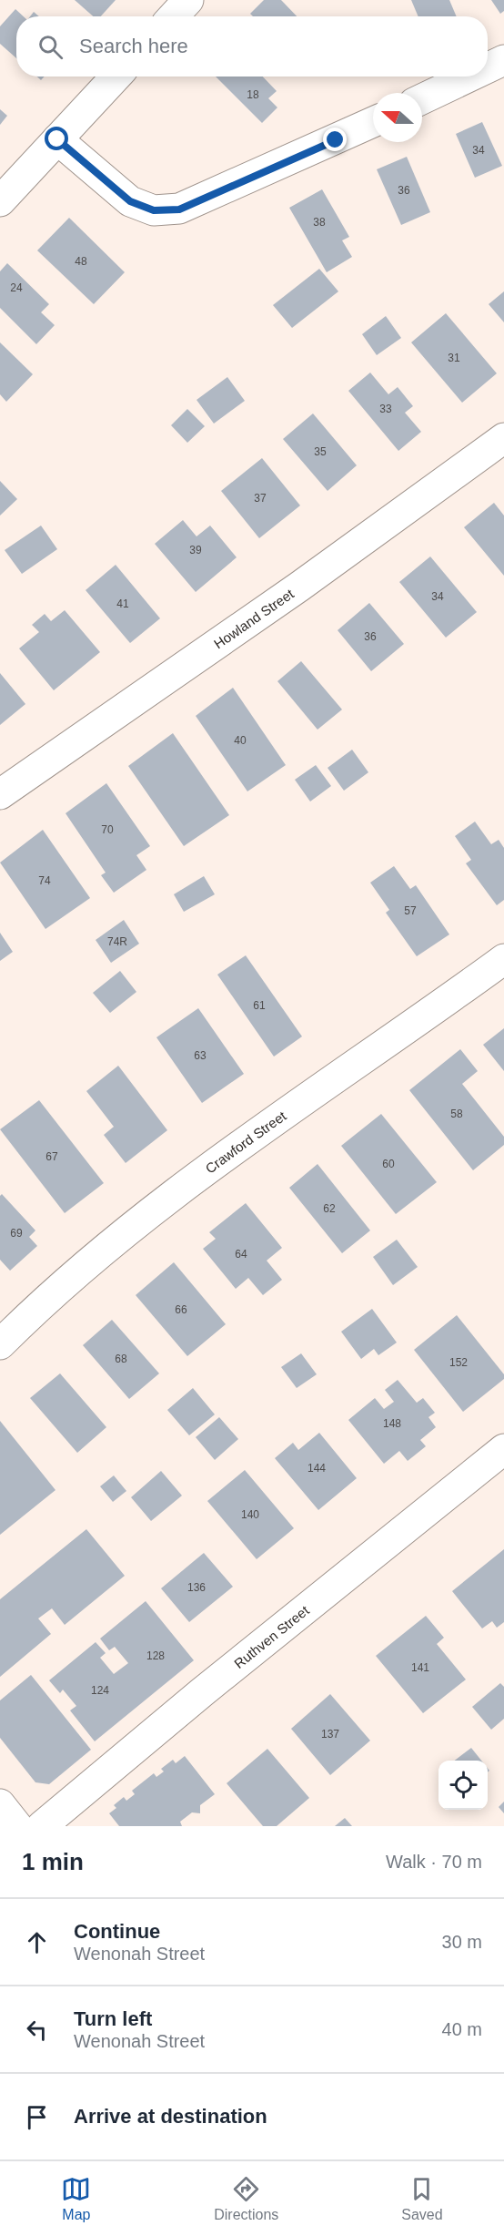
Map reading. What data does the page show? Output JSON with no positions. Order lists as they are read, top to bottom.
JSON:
{
  "streets": {
    "street": ["Howland Street", "Crawford Street", "Ruthven Street"]
  },
  "house_numbers": [
    "18",
    "34",
    "36",
    "38",
    "48",
    "24",
    "31",
    "33",
    "35",
    "37",
    "39",
    "34",
    "41",
    "36",
    "40",
    "70",
    "74",
    "57",
    "74R",
    "61",
    "63",
    "58",
    "67",
    "60",
    "62",
    "69",
    "64",
    "66",
    "68",
    "152",
    "148",
    "144",
    "140",
    "136",
    "128",
    "141",
    "124",
    "137"
  ],
  "north": "left",
  "page": {
    "search": "Search here",
    "heading": ["1 min", "Walk · 70 m"],
    "list": [
      ["Continue", "Wenonah Street", "30 m"],
      ["Turn left", "Wenonah Street", "40 m"],
      "Arrive at destination"
    ],
    "nav": ["Map", "Directions", "Saved"]
  }
}
